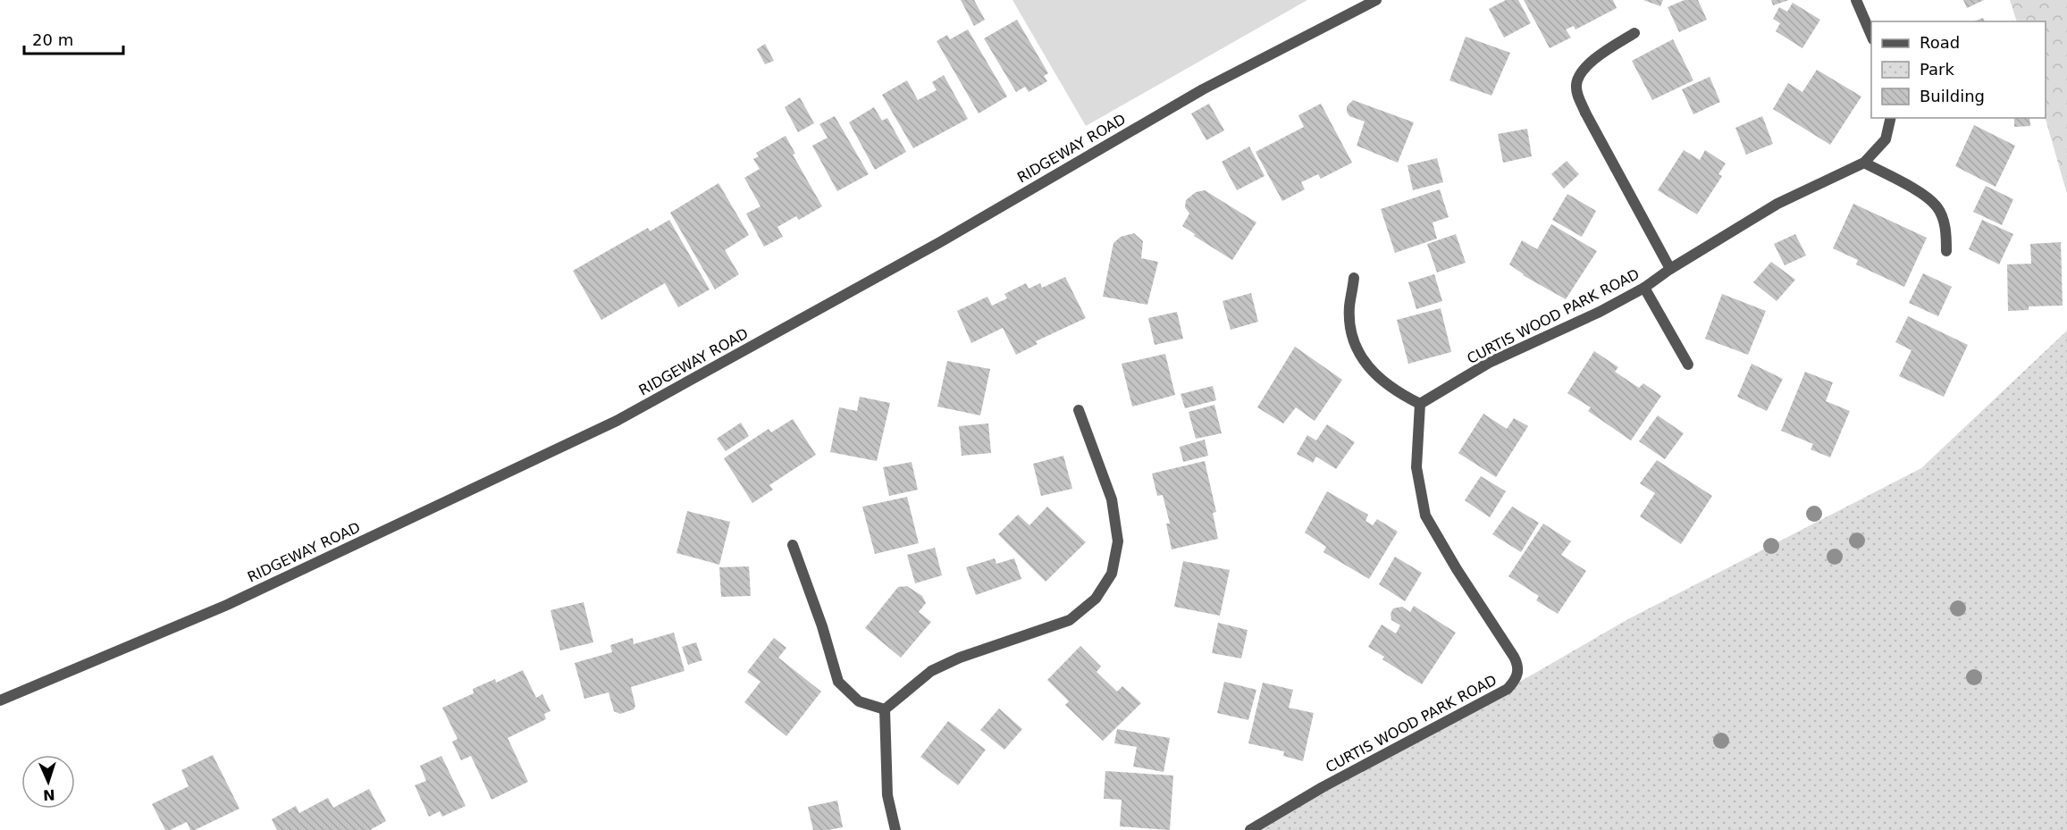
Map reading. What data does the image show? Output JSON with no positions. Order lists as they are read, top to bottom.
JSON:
{
  "streets": {
    "street": ["RIDGEWAY ROAD", "CURTIS WOOD PARK ROAD"]
  },
  "legend": ["Road", "Park", "Building"],
  "scale_bar": "20 m",
  "north": "bottom"
}
